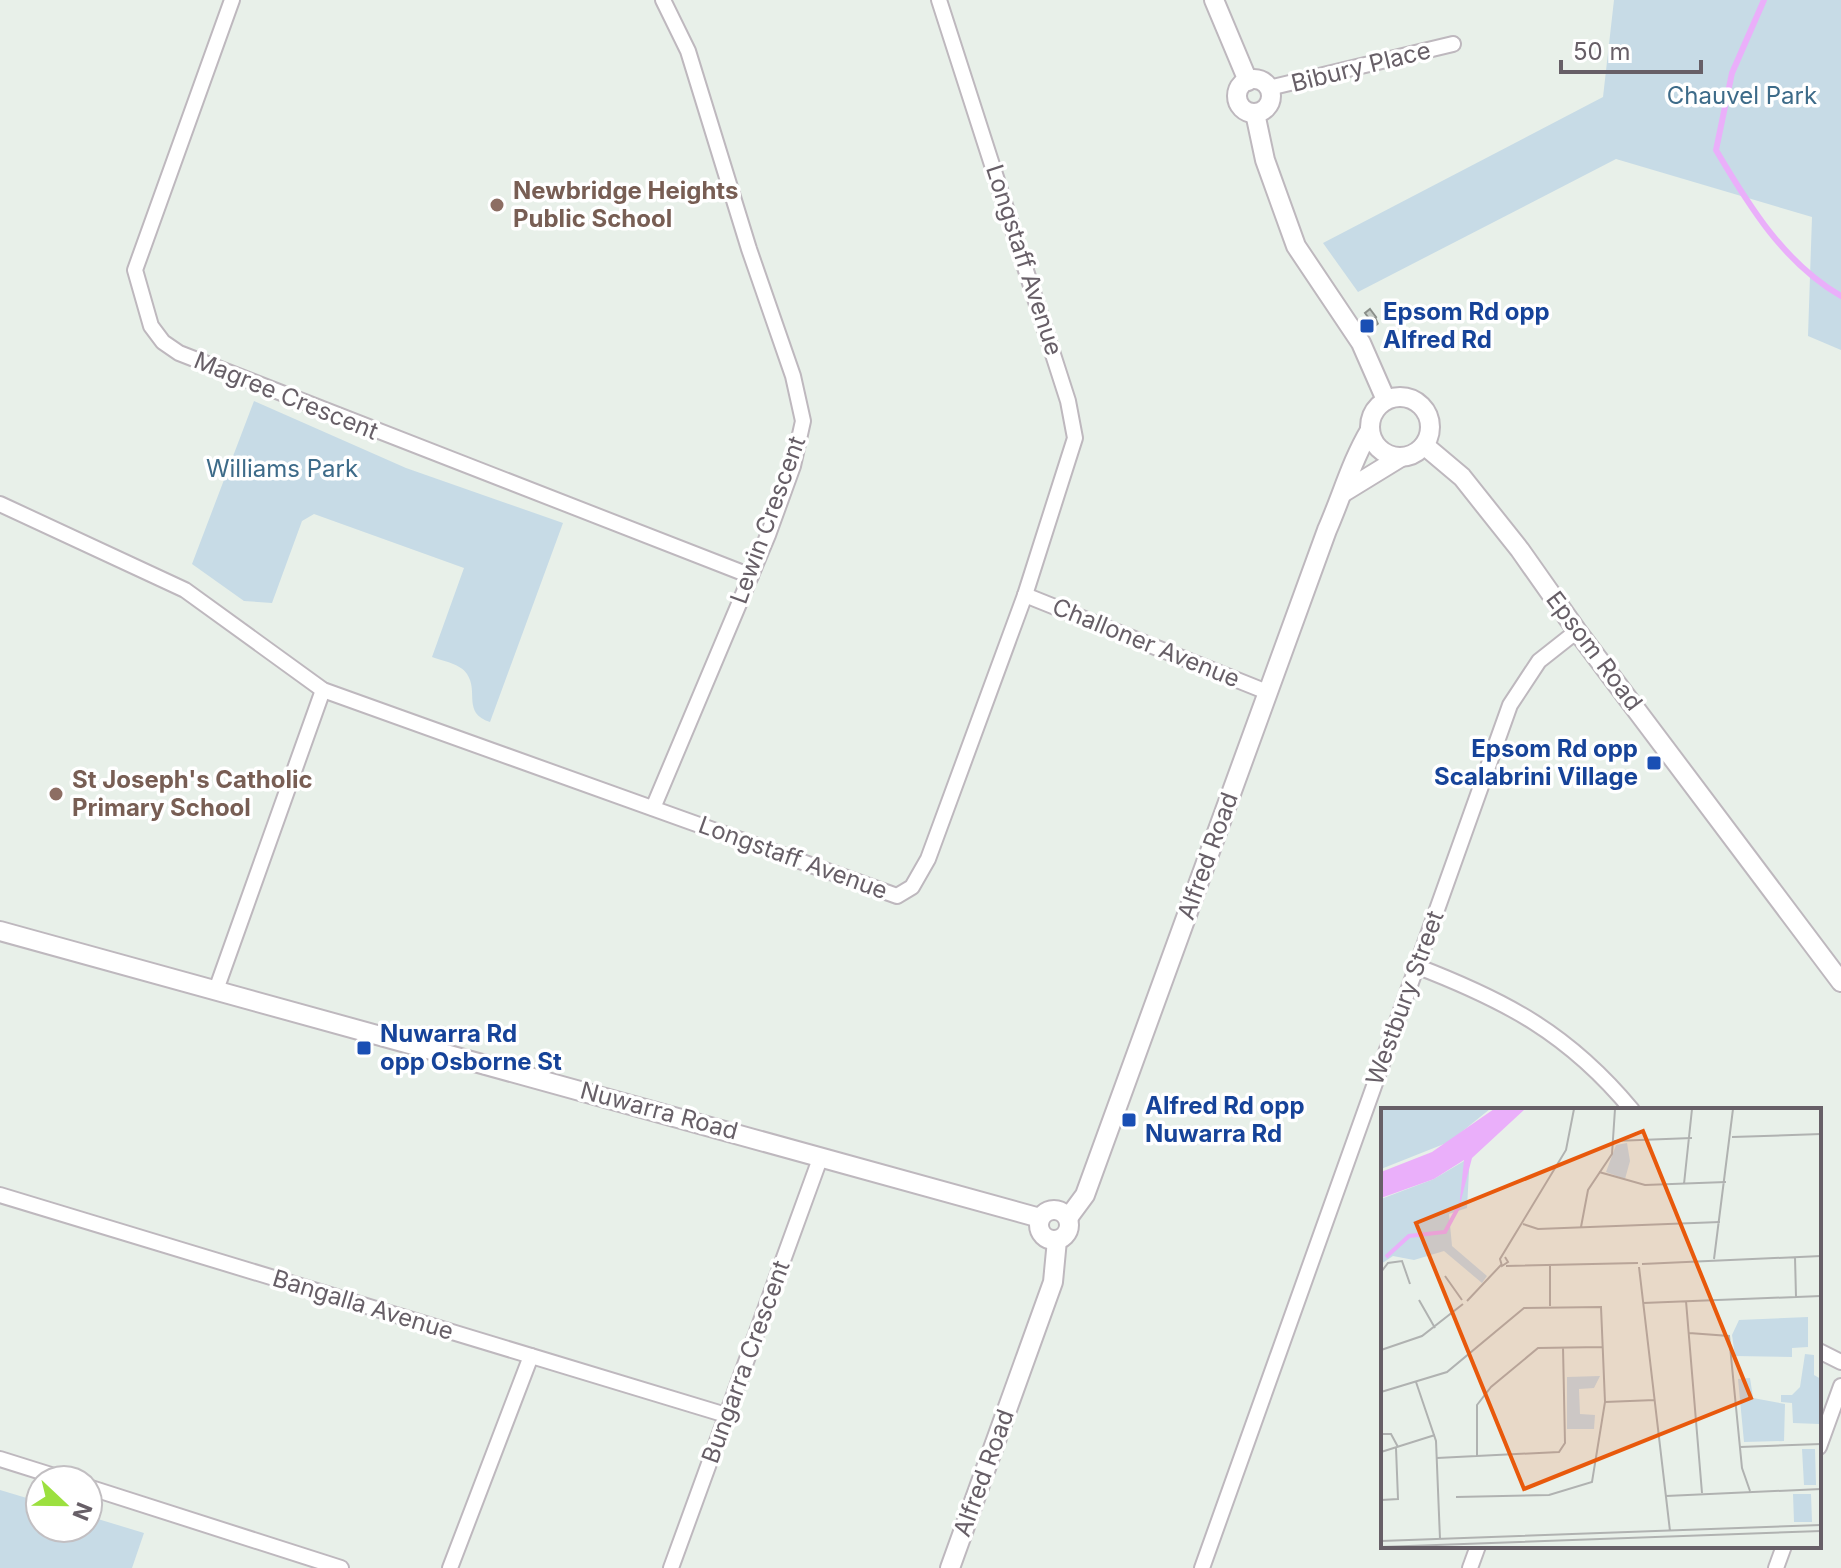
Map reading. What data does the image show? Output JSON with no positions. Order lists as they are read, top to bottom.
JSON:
{
  "streets": {
    "street": [
      "Bibury Place",
      "Longstaff Avenue",
      "Magree Crescent",
      "Lewin Crescent",
      "Challoner Avenue",
      "Epsom Road",
      "Alfred Road",
      "Westbury Street",
      "Nuwarra Road",
      "Bangalla Avenue",
      "Bungarra Crescent"
    ]
  },
  "crossings": [
    ["Longstaff Avenue", "Lewin Crescent"],
    ["Longstaff Avenue", "Challoner Avenue"],
    ["Magree Crescent", "Lewin Crescent"],
    ["Challoner Avenue", "Alfred Road"],
    ["Epsom Road", "Alfred Road"],
    ["Epsom Road", "Westbury Street"],
    ["Alfred Road", "Nuwarra Road"],
    ["Nuwarra Road", "Bungarra Crescent"],
    ["Bangalla Avenue", "Bungarra Crescent"]
  ],
  "parks": ["Chauvel Park", "Williams Park"],
  "places": {
    "other": ["Newbridge Heights Public School", "St Joseph's Catholic Primary School"],
    "transit": [
      "Epsom Rd opp Alfred Rd",
      "Epsom Rd opp Scalabrini Village",
      "Nuwarra Rd opp Osborne St",
      "Alfred Rd opp Nuwarra Rd"
    ]
  },
  "scale_bar": "50 m",
  "north": "right"
}
